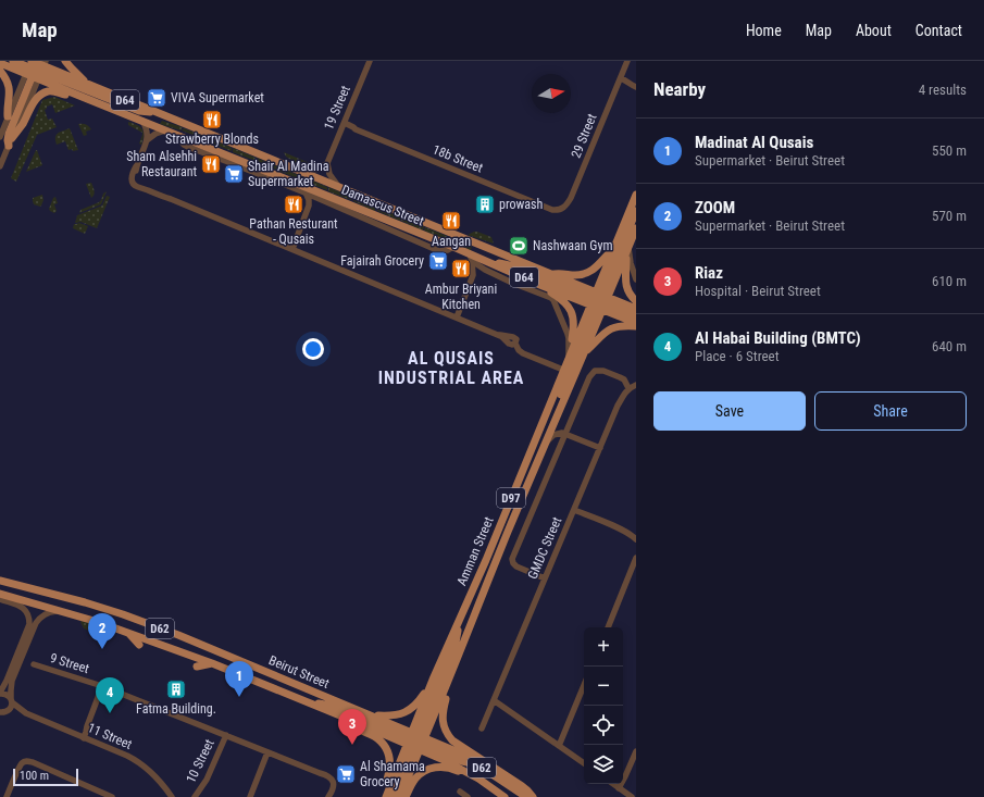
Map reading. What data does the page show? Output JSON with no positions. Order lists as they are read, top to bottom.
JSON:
{
  "streets": {
    "main road": [
      "D64",
      "Damascus Street",
      "D97",
      "Amman Street",
      "D62",
      "Beirut Street"
    ],
    "street": [
      "19 Street",
      "29 Street",
      "18b Street",
      "GMDC Street",
      "9 Street",
      "11 Street",
      "10 Street"
    ]
  },
  "crossings": [
    ["19 Street", "18b Street"],
    ["29 Street", "18b Street"],
    ["Damascus Street", "Amman Street"],
    ["Amman Street", "D62"],
    ["Amman Street", "Beirut Street"],
    ["D62", "Beirut Street"],
    ["9 Street", "10 Street"]
  ],
  "districts": ["AL QUSAIS INDUSTRIAL AREA"],
  "places": {
    "supermarket": [
      "VIVA Supermarket",
      "Shair Al Madina Supermarket",
      "Fajairah Grocery",
      "Al Shamama Grocery"
    ],
    "restaurant": [
      "Strawberry Blonds",
      "Sham Alsehhi Restaurant",
      "Pathan Resturant - Qusais",
      "Aangan",
      "Ambur Briyani Kitchen"
    ],
    "building": ["prowash", "Fatma Building."],
    "sports": ["Nashwaan Gym"]
  },
  "scale_bar": "100 m",
  "north": "right",
  "page": {
    "header": "Map",
    "nav": [
      "Home",
      "Map",
      "About",
      "Contact"
    ],
    "heading": ["Nearby", "4 results"],
    "list": [
      {
        "mark": "1",
        "name": "Madinat Al Qusais",
        "note": "Supermarket · Beirut Street",
        "value": "550 m"
      },
      {
        "mark": "2",
        "name": "ZOOM",
        "note": "Supermarket · Beirut Street",
        "value": "570 m"
      },
      {
        "mark": "3",
        "name": "Riaz",
        "note": "Hospital · Beirut Street",
        "value": "610 m"
      },
      {
        "mark": "4",
        "name": "Al Habai Building (BMTC)",
        "note": "Place · 6 Street",
        "value": "640 m"
      }
    ],
    "buttons": ["Save", "Share"],
    "pins": [
      "2",
      "1",
      "4",
      "3"
    ],
    "map_buttons": ["+", "−"],
    "scale": "100 m"
  }
}
